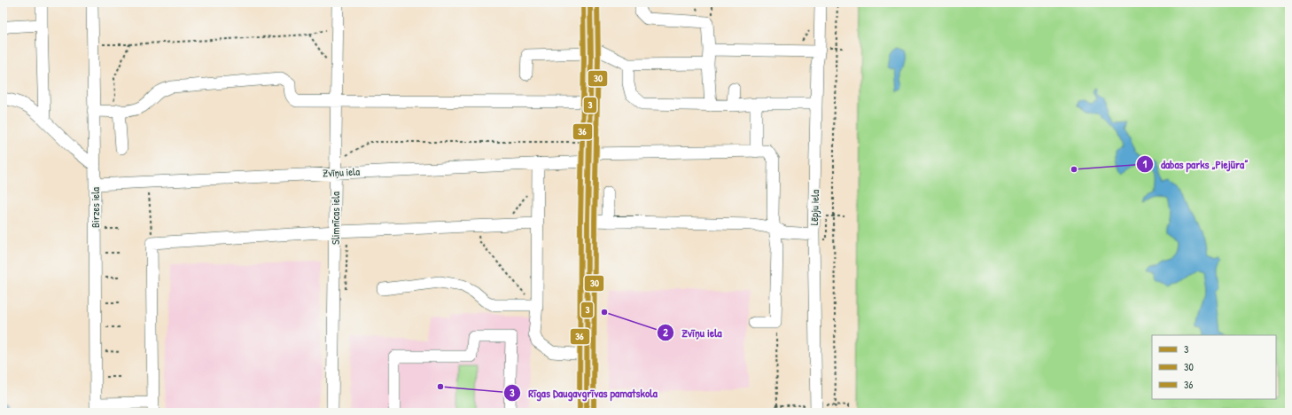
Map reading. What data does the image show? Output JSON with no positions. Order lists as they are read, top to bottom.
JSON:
{
  "streets": {
    "street": [
      "Zvīņu iela",
      "Birzes iela",
      "Lēpju iela",
      "Slimnīcas iela"
    ]
  },
  "crossings": [
    ["Zvīņu iela", "Birzes iela"],
    ["Zvīņu iela", "Slimnīcas iela"]
  ],
  "places": ["dabas parks „Piejūra”", "Zvīņu iela", "Rīgas Daugavgrīvas pamatskola"],
  "lines": ["transit line 3", "transit line 30", "transit line 36"],
  "legend": ["3", "30", "36"]
}
